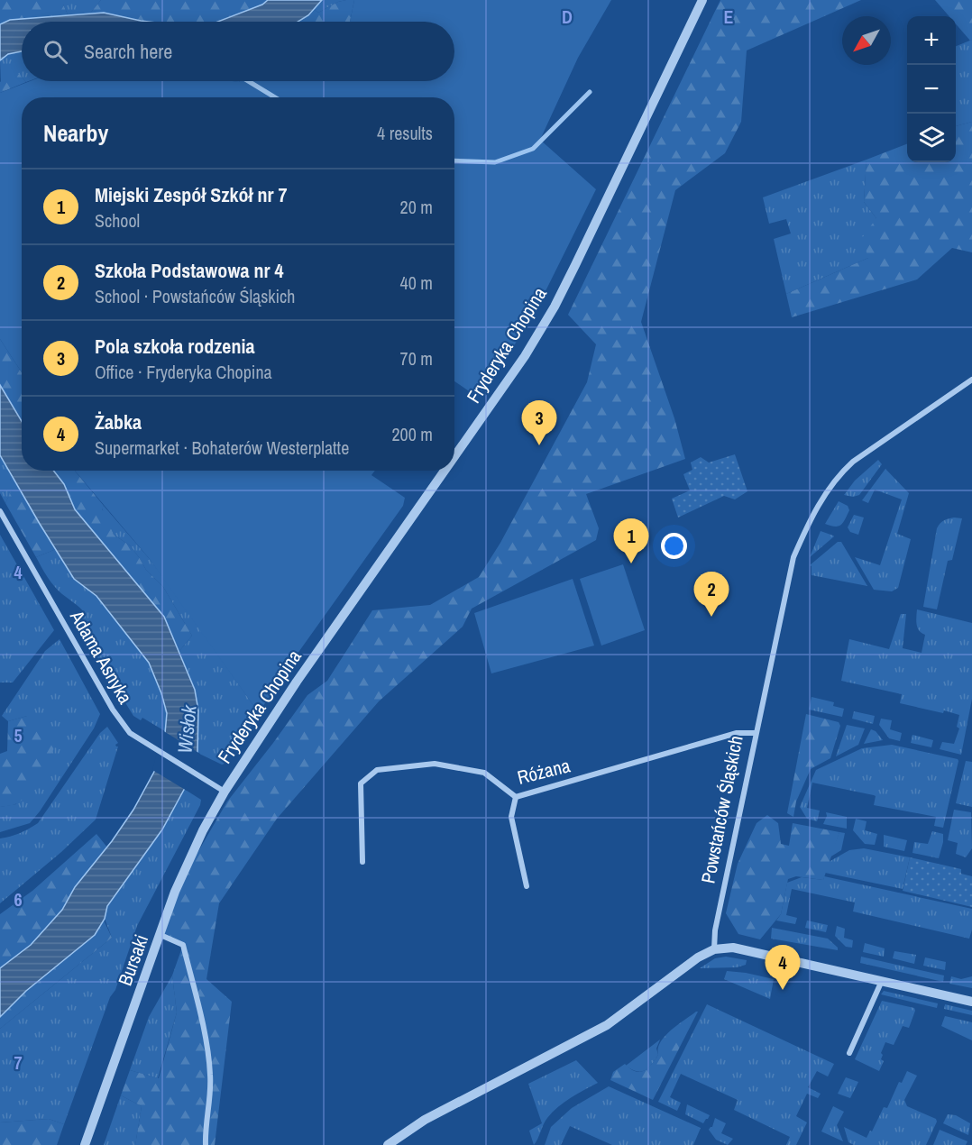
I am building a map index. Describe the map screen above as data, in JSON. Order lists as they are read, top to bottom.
{
  "streets": {
    "street": [
      "Fryderyka Chopina",
      "Adama Asnyka",
      "Różana",
      "Powstańców Śląskich",
      "Bursaki"
    ]
  },
  "crossings": [
    ["Fryderyka Chopina", "Adama Asnyka"],
    ["Fryderyka Chopina", "Bursaki"],
    ["Adama Asnyka", "Bursaki"],
    ["Różana", "Powstańców Śląskich"]
  ],
  "water": ["Wisłok"],
  "north": "bottom left",
  "page": {
    "map_buttons": ["+", "−"],
    "search": "Search here",
    "heading": ["Nearby", "4 results"],
    "list": [
      {
        "mark": "1",
        "name": "Miejski Zespół Szkół nr 7",
        "note": "School",
        "value": "20 m"
      },
      {
        "mark": "2",
        "name": "Szkoła Podstawowa nr 4",
        "note": "School · Powstańców Śląskich",
        "value": "40 m"
      },
      {
        "mark": "3",
        "name": "Pola szkoła rodzenia",
        "note": "Office · Fryderyka Chopina",
        "value": "70 m"
      },
      {
        "mark": "4",
        "name": "Żabka",
        "note": "Supermarket · Bohaterów Westerplatte",
        "value": "200 m"
      }
    ],
    "pins": [
      "3",
      "1",
      "2",
      "4"
    ]
  },
  "grid": {
    "columns": ["D", "E"],
    "rows": [
      "4",
      "5",
      "6",
      "7"
    ]
  }
}
